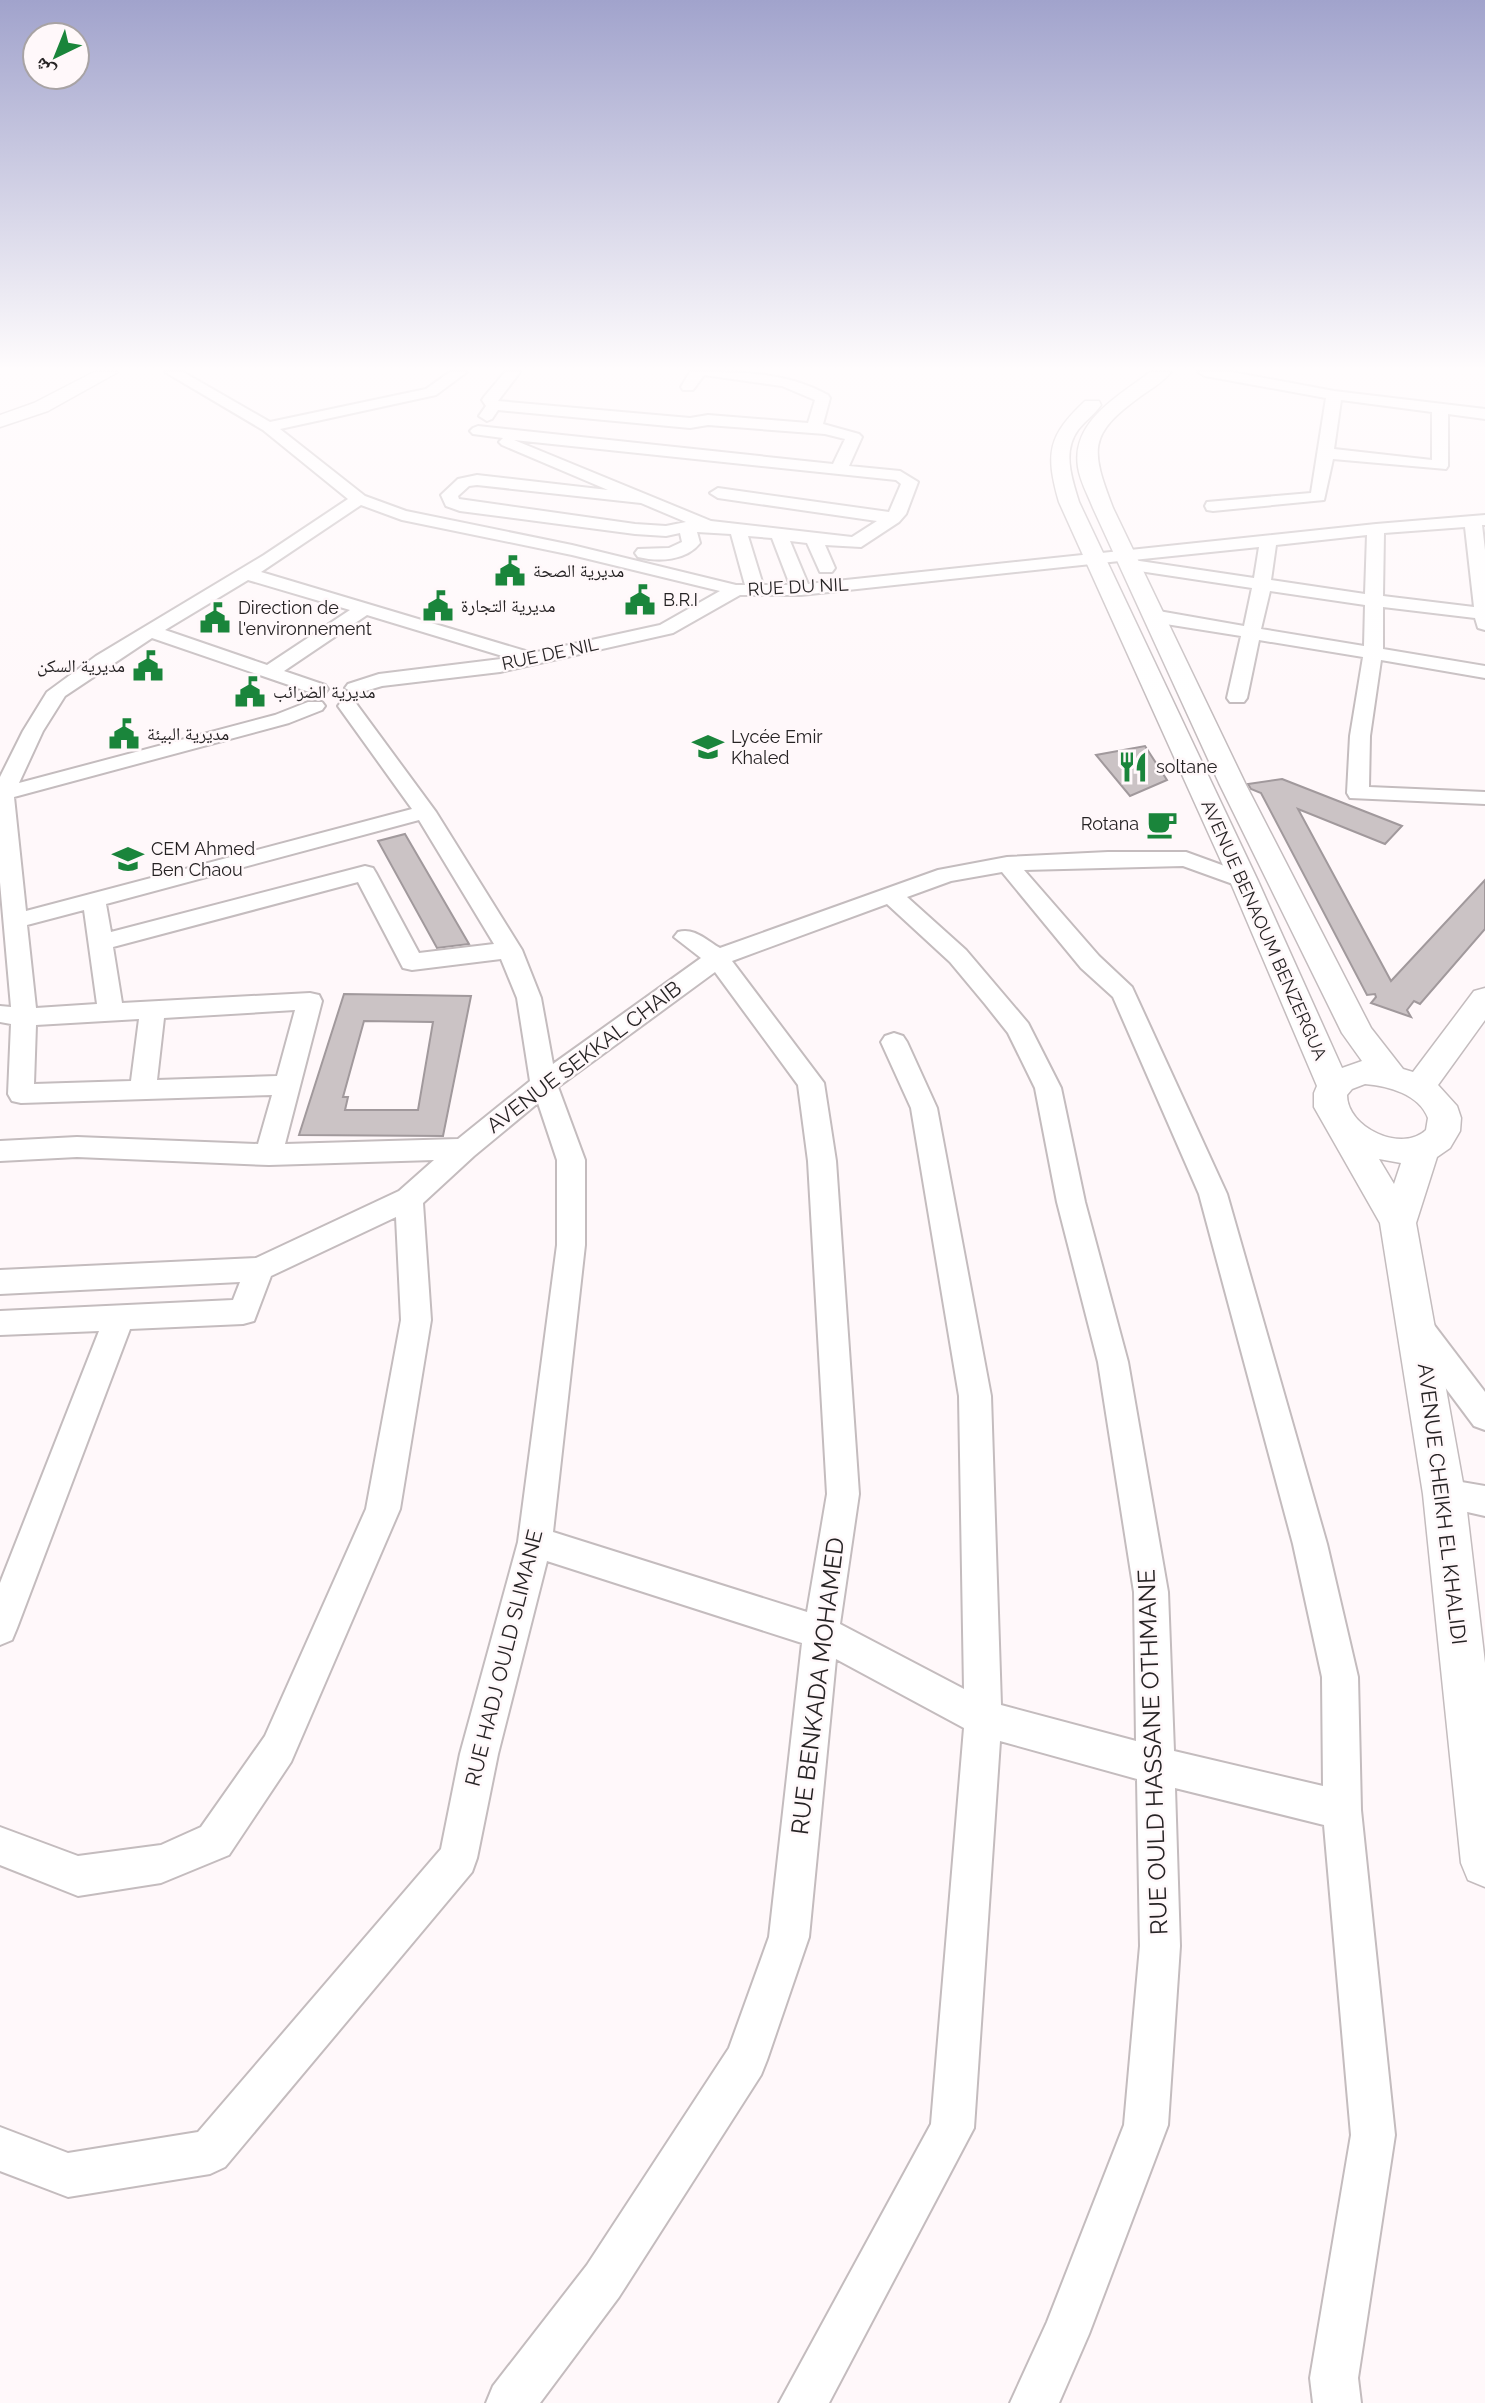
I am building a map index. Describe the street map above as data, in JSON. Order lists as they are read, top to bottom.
{
  "streets": {
    "main road": ["AVENUE BENAOUM BENZERGUA", "AVENUE CHEIKH EL KHALIDI"],
    "street": [
      "RUE DU NIL",
      "RUE DE NIL",
      "AVENUE SEKKAL CHAIB",
      "RUE HADJ OULD SLIMANE",
      "RUE BENKADA MOHAMED",
      "RUE OULD HASSANE OTHMANE"
    ]
  },
  "crossings": [
    ["RUE DU NIL", "RUE DE NIL"],
    ["RUE DU NIL", "AVENUE BENAOUM BENZERGUA"],
    ["RUE DE NIL", "RUE HADJ OULD SLIMANE"],
    ["AVENUE BENAOUM BENZERGUA", "AVENUE CHEIKH EL KHALIDI"],
    ["AVENUE SEKKAL CHAIB", "RUE HADJ OULD SLIMANE"],
    ["AVENUE SEKKAL CHAIB", "RUE BENKADA MOHAMED"],
    ["AVENUE SEKKAL CHAIB", "RUE OULD HASSANE OTHMANE"]
  ],
  "places": {
    "public building": [
      "مديرية الصحة",
      "B.R.I",
      "مديرية التجارة",
      "Direction de l'environnement",
      "مديرية السكن",
      "مديرية الضرائب",
      "مديرية البيئة"
    ],
    "school or university": ["Lycée Emir Khaled", "CEM Ahmed Ben Chaou"],
    "restaurant": ["soltane"],
    "cafe": ["Rotana"]
  },
  "north": "bottom left"
}
